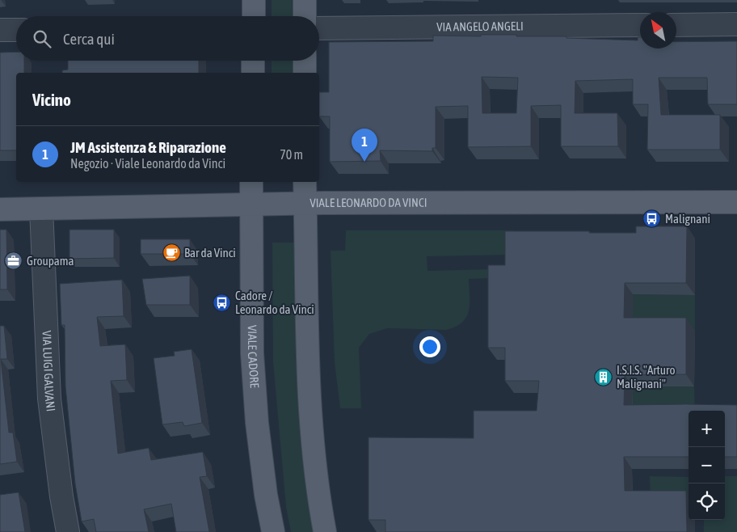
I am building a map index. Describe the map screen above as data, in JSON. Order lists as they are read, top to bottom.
{
  "streets": {
    "main road": ["VIALE LEONARDO DA VINCI", "VIALE CADORE"],
    "street": ["VIA ANGELO ANGELI", "VIA LUIGI GALVANI"]
  },
  "crossings": [
    ["VIALE LEONARDO DA VINCI", "VIALE CADORE"],
    ["VIALE LEONARDO DA VINCI", "VIA LUIGI GALVANI"]
  ],
  "places": {
    "bus stop": ["Malignani", "Cadore / Leonardo da Vinci"],
    "cafe": ["Bar da Vinci"],
    "office": ["Groupama"],
    "building": ["I.S.I.S. \"Arturo Malignani\""]
  },
  "north": "top left",
  "page": {
    "search": "Cerca qui",
    "heading": "Vicino",
    "list": [
      {
        "mark": "1",
        "name": "JM Assistenza & Riparazione",
        "note": "Negozio · Viale Leonardo da Vinci",
        "value": "70 m"
      }
    ],
    "pins": "1",
    "map_buttons": ["+", "−"]
  }
}
